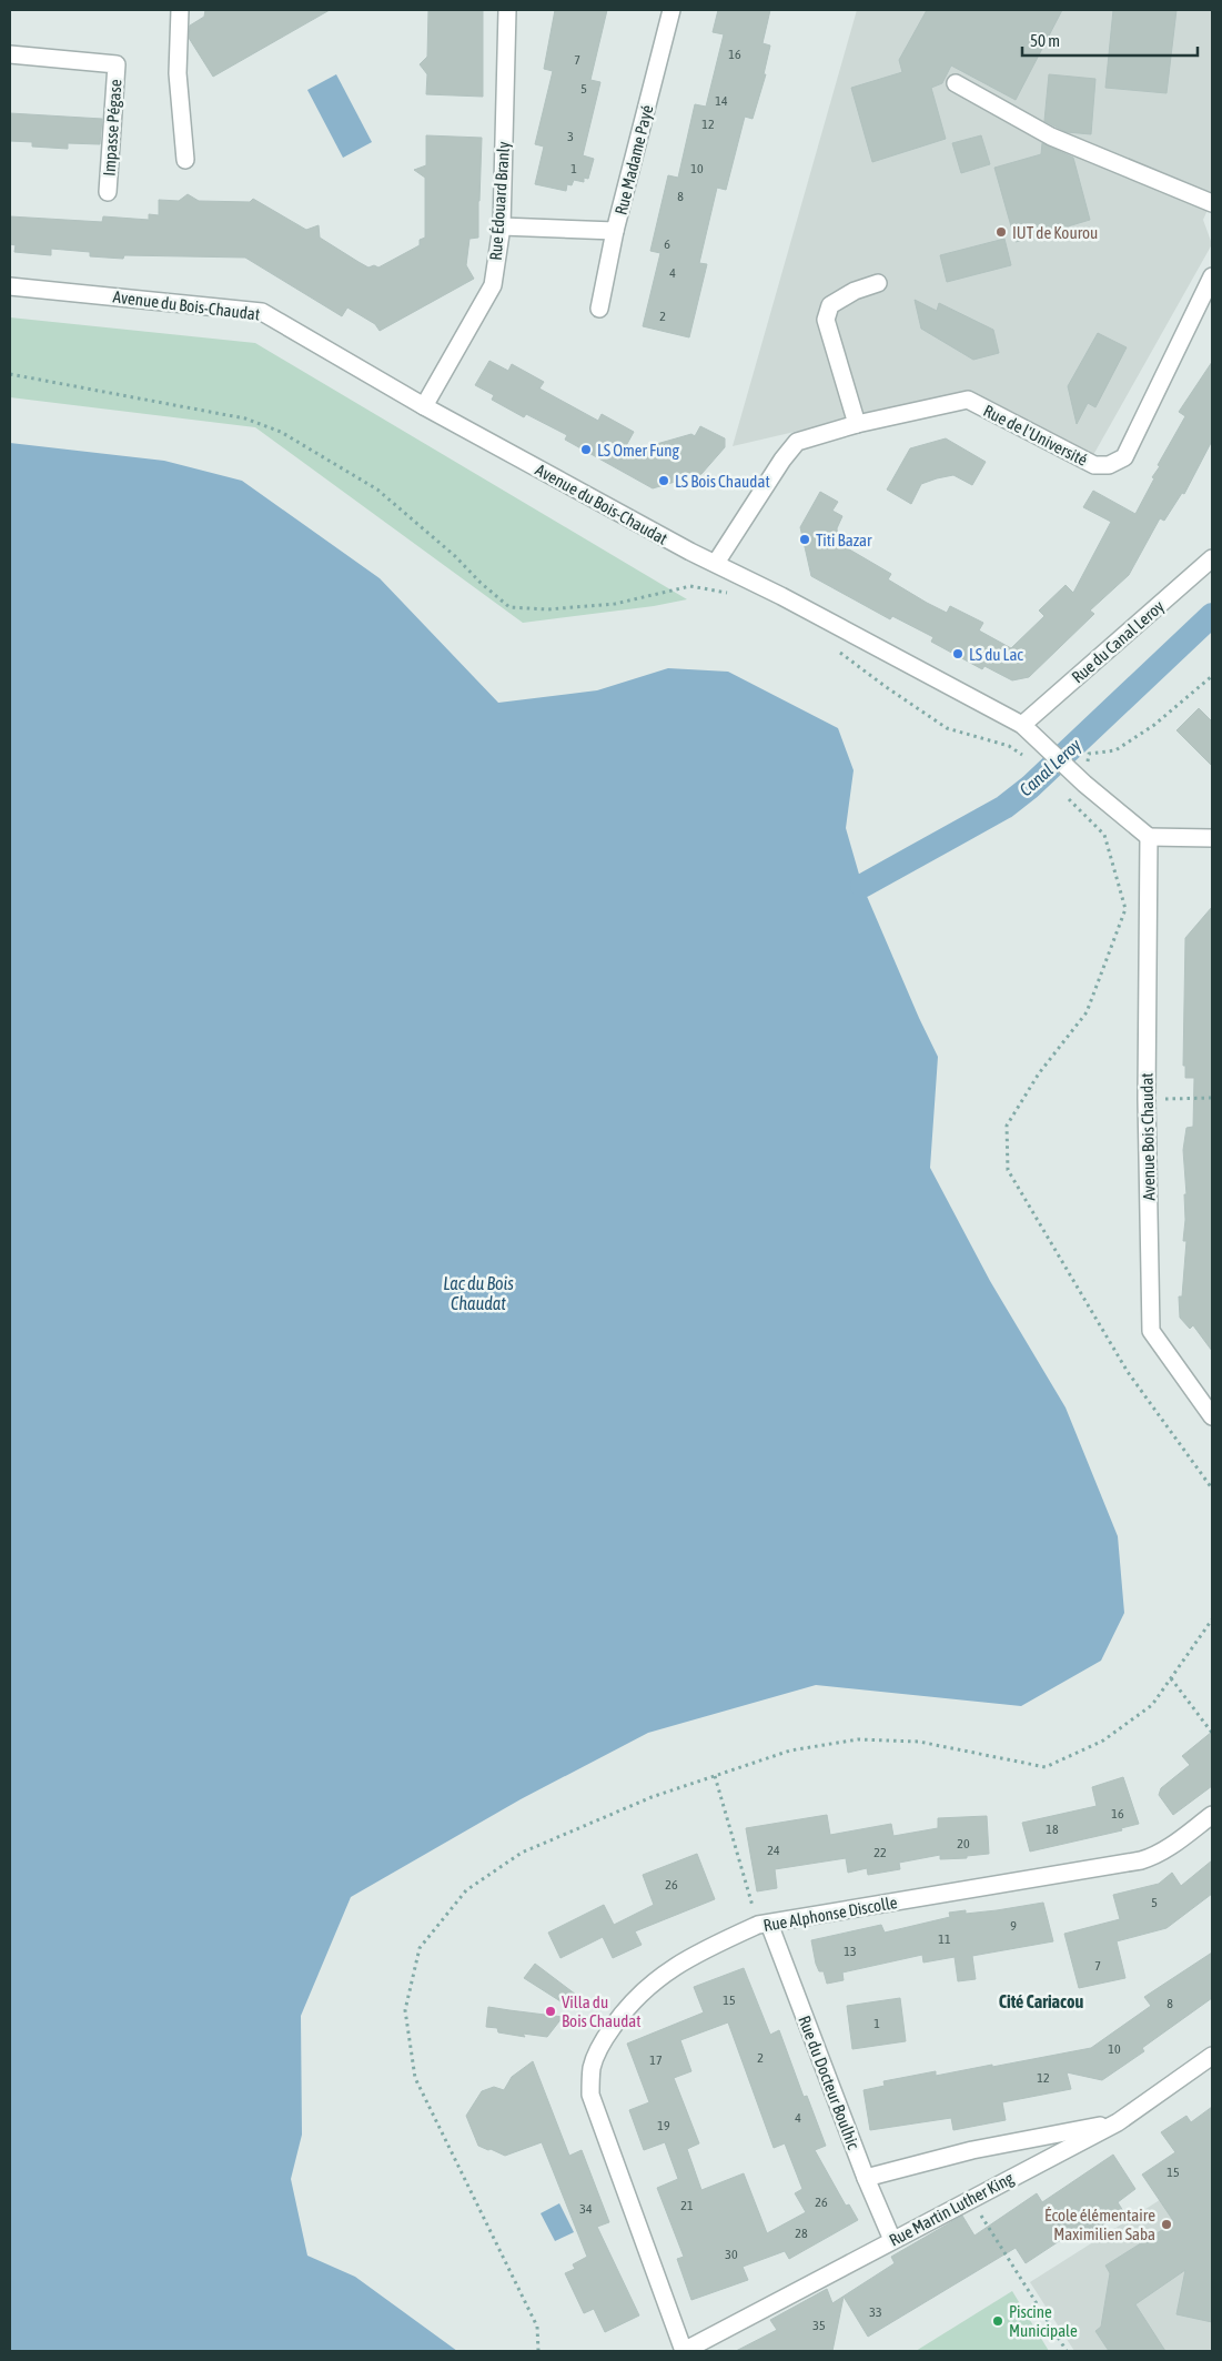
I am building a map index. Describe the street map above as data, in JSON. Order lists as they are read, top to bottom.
{
  "streets": {
    "street": [
      "Impasse Pégase",
      "Rue Madame Payé",
      "Rue Édouard Branly",
      "Avenue du Bois-Chaudat",
      "Rue de l'Université",
      "Rue du Canal Leroy",
      "Avenue Bois Chaudat",
      "Rue Alphonse Discolle",
      "Rue du Docteur Boulhic",
      "Rue Martin Luther King"
    ]
  },
  "crossings": [
    ["Rue Madame Payé", "Rue Édouard Branly"],
    ["Rue Édouard Branly", "Avenue du Bois-Chaudat"],
    ["Avenue du Bois-Chaudat", "Rue de l'Université"],
    ["Avenue du Bois-Chaudat", "Rue du Canal Leroy"],
    ["Avenue du Bois-Chaudat", "Avenue Bois Chaudat"],
    ["Rue Alphonse Discolle", "Rue du Docteur Boulhic"],
    ["Rue Alphonse Discolle", "Rue Martin Luther King"],
    ["Rue du Docteur Boulhic", "Rue Martin Luther King"]
  ],
  "districts": ["Cité Cariacou"],
  "water": ["Canal Leroy", "Lac du Bois Chaudat"],
  "places": [
    "IUT de Kourou",
    "LS Omer Fung",
    "LS Bois Chaudat",
    "Titi Bazar",
    "LS du Lac",
    "Villa du Bois Chaudat",
    "École élémentaire Maximilien Saba",
    "Piscine Municipale"
  ],
  "house_numbers": [
    "16",
    "7",
    "5",
    "14",
    "12",
    "3",
    "1",
    "10",
    "8",
    "6",
    "4",
    "2",
    "16",
    "18",
    "20",
    "24",
    "22",
    "26",
    "5",
    "9",
    "11",
    "13",
    "7",
    "15",
    "8",
    "1",
    "10",
    "2",
    "17",
    "12",
    "4",
    "19",
    "15",
    "26",
    "21",
    "34",
    "28",
    "30",
    "33",
    "35"
  ],
  "scale_bar": "50 m"
}
